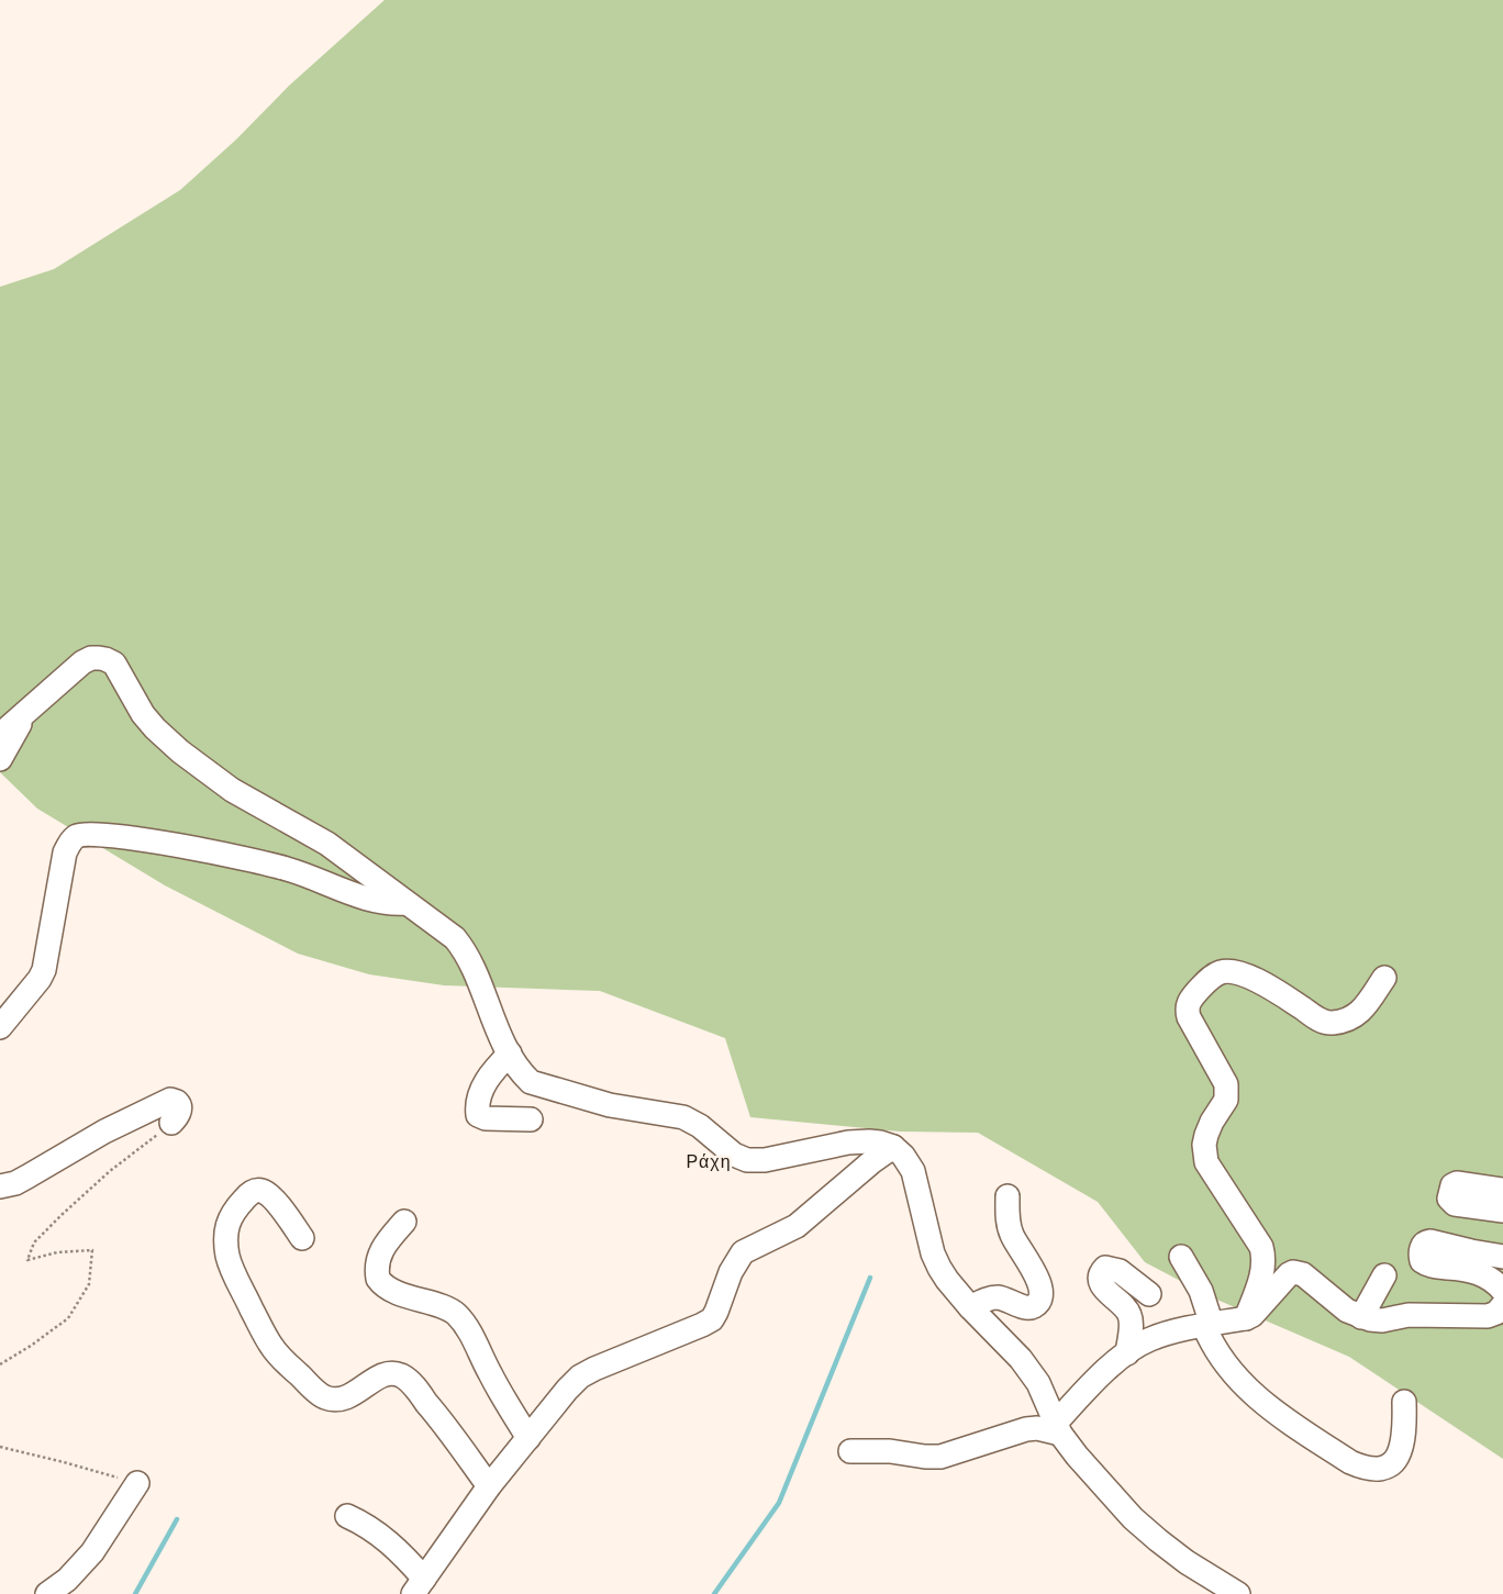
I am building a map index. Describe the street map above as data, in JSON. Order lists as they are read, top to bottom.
{
  "districts": ["Ράχη"]
}
